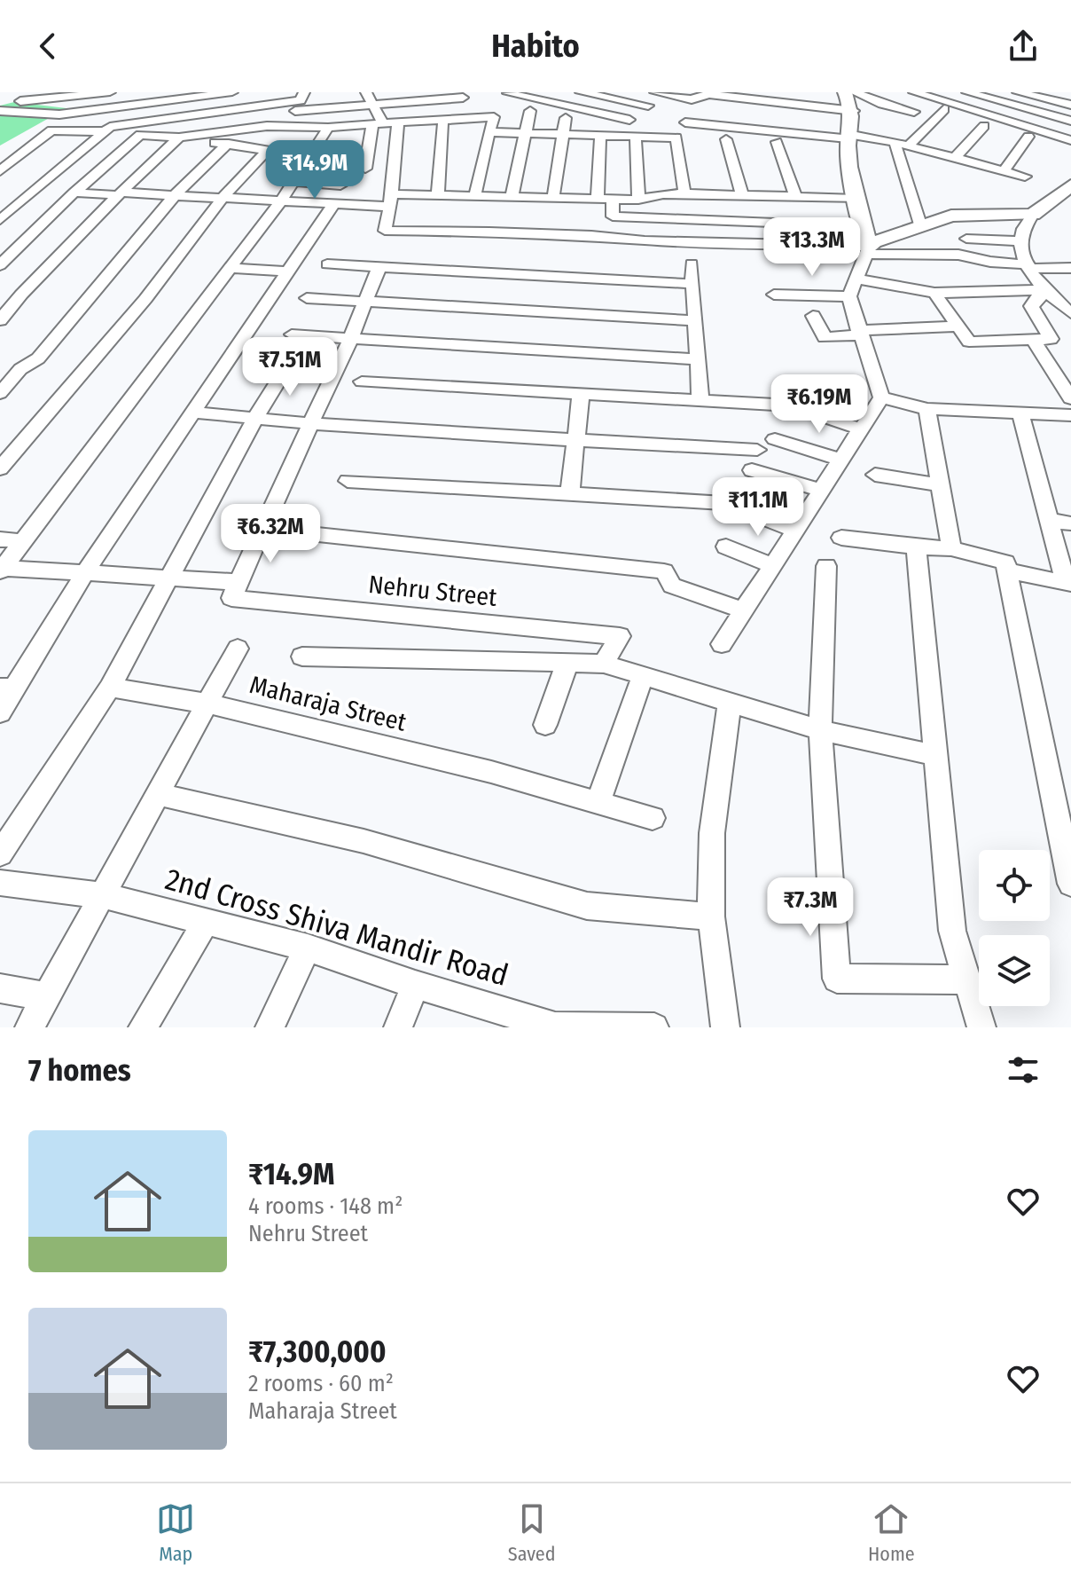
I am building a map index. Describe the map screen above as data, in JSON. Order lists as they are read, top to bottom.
{
  "streets": {
    "street": ["Nehru Street", "Maharaja Street", "2nd Cross Shiva Mandir Road"]
  },
  "page": {
    "header": "Habito",
    "price": [
      "₹14.9M",
      "₹13.3M",
      "₹7.51M",
      "₹6.19M",
      "₹11.1M",
      "₹6.32M",
      "₹7.3M"
    ],
    "heading": "7 homes",
    "list": [
      {
        "name": "₹14.9M",
        "note": "4 rooms · 148 m² · Nehru Street"
      },
      {
        "name": "₹7,300,000",
        "note": "2 rooms · 60 m² · Maharaja Street"
      }
    ],
    "tabs": ["Map", "Saved", "Home"]
  }
}
